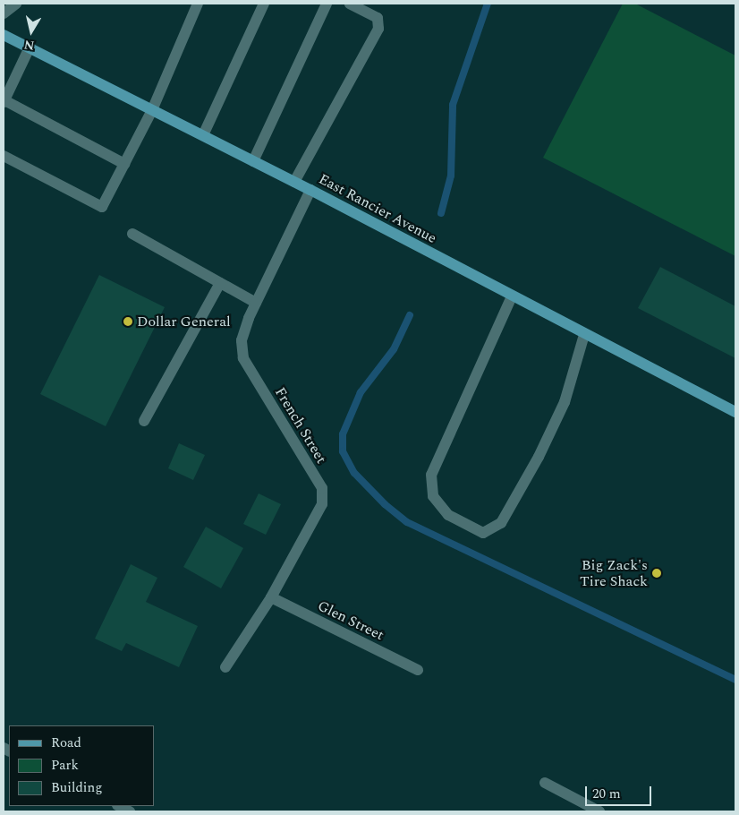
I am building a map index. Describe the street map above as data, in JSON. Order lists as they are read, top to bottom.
{
  "streets": {
    "main road": ["East Rancier Avenue"],
    "street": ["French Street", "Glen Street"]
  },
  "crossings": [
    ["East Rancier Avenue", "French Street"],
    ["French Street", "Glen Street"]
  ],
  "places": ["Dollar General", "Big Zack's Tire Shack"],
  "legend": ["Road", "Park", "Building"],
  "scale_bar": "20 m",
  "north": "bottom"
}
